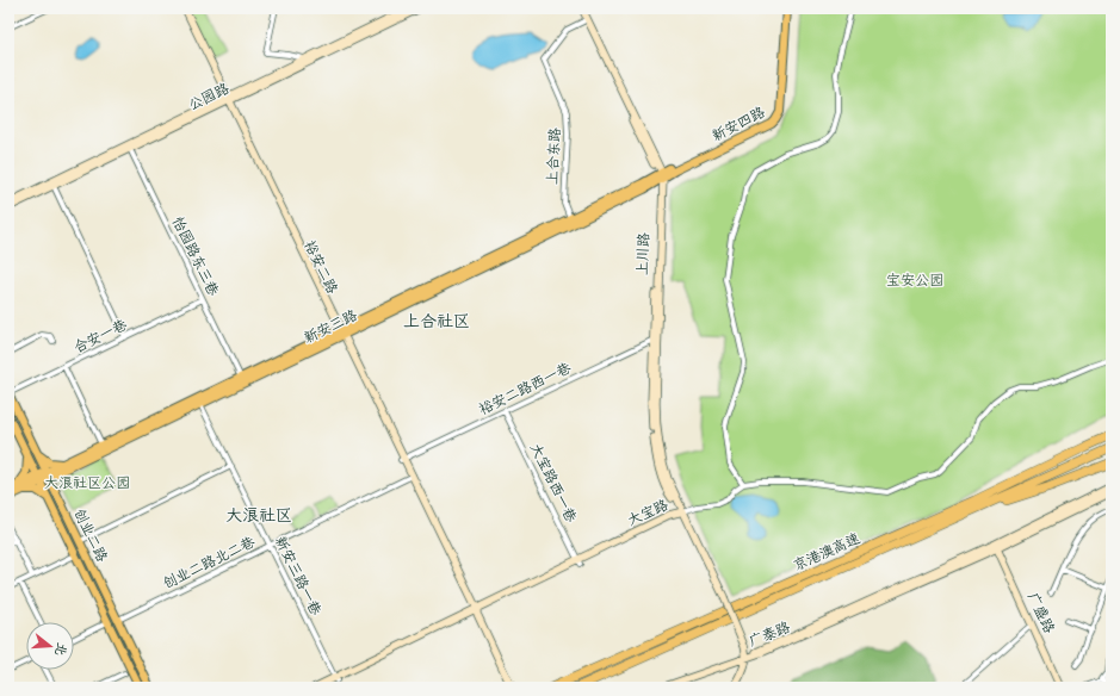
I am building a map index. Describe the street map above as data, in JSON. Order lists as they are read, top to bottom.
{
  "streets": {
    "highway": ["京港澳高速"],
    "main road": [
      "公园路",
      "新安四路",
      "上川路",
      "裕安二路",
      "新安三路",
      "大宝路",
      "创业二路",
      "广盛路",
      "广泰路"
    ],
    "street": [
      "上合东路",
      "怡园路东三巷",
      "合安一巷",
      "裕安二路西一巷",
      "大宝路西一巷",
      "创业二路北二巷",
      "新安三路一巷"
    ]
  },
  "crossings": [
    ["公园路", "怡园路东三巷"],
    ["公园路", "裕安二路"],
    ["新安四路", "上川路"],
    ["新安四路", "新安三路"],
    ["上合东路", "上川路"],
    ["上合东路", "新安三路"],
    ["上川路", "新安三路"],
    ["上川路", "裕安二路西一巷"],
    ["上川路", "大宝路"],
    ["上川路", "广泰路"],
    ["怡园路东三巷", "新安三路"],
    ["怡园路东三巷", "合安一巷"],
    ["裕安二路", "新安三路"],
    ["裕安二路", "裕安二路西一巷"],
    ["裕安二路", "大宝路"],
    ["裕安二路", "创业二路北二巷"],
    ["新安三路", "创业二路"],
    ["新安三路", "新安三路一巷"],
    ["合安一巷", "创业二路"],
    ["裕安二路西一巷", "大宝路西一巷"],
    ["大宝路西一巷", "大宝路"],
    ["大宝路", "新安三路一巷"],
    ["创业二路", "创业二路北二巷"],
    ["创业二路北二巷", "新安三路一巷"],
    ["广盛路", "广泰路"]
  ],
  "districts": ["上合社区", "大浪社区"],
  "parks": ["宝安公园", "大浪社区公园"],
  "north": "right"
}
